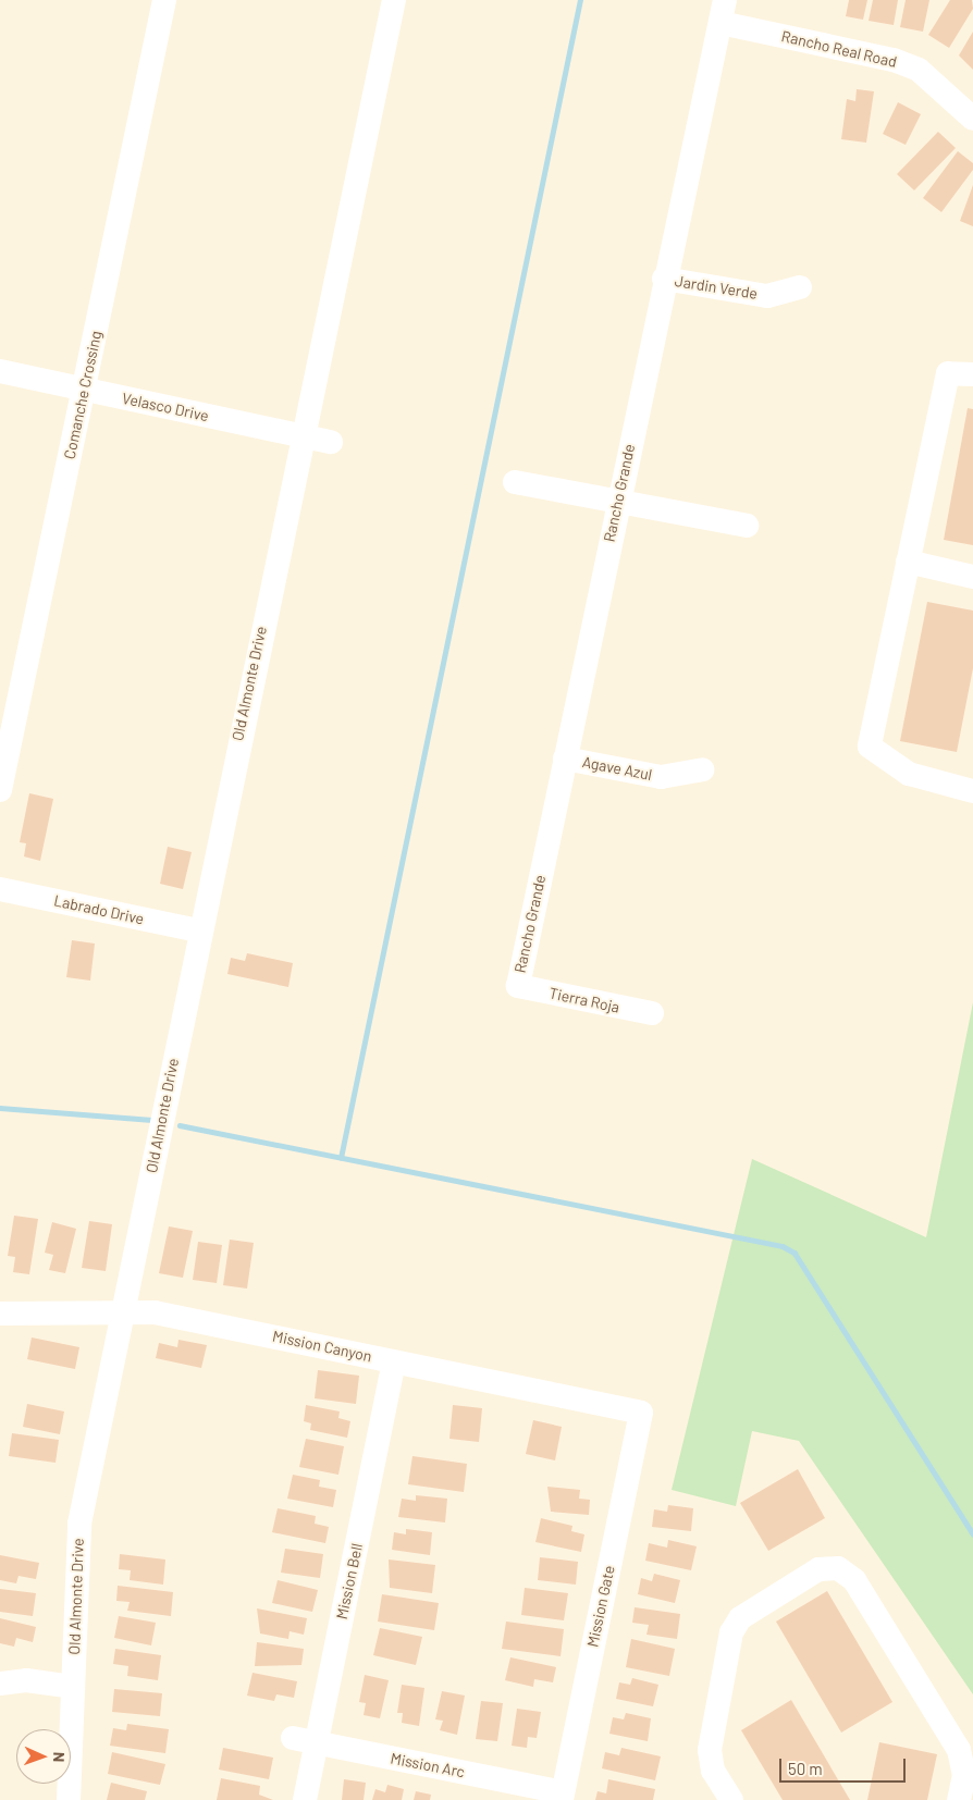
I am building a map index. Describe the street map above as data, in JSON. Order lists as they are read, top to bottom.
{
  "streets": {
    "street": [
      "Rancho Real Road",
      "Jardin Verde",
      "Comanche Crossing",
      "Velasco Drive",
      "Rancho Grande",
      "Old Almonte Drive",
      "Agave Azul",
      "Labrado Drive",
      "Tierra Roja",
      "Mission Canyon",
      "Mission Bell",
      "Mission Gate",
      "Mission Arc"
    ]
  },
  "crossings": [
    ["Rancho Real Road", "Rancho Grande"],
    ["Jardin Verde", "Rancho Grande"],
    ["Comanche Crossing", "Velasco Drive"],
    ["Velasco Drive", "Old Almonte Drive"],
    ["Rancho Grande", "Agave Azul"],
    ["Rancho Grande", "Tierra Roja"],
    ["Old Almonte Drive", "Labrado Drive"],
    ["Old Almonte Drive", "Mission Canyon"],
    ["Mission Canyon", "Mission Bell"],
    ["Mission Canyon", "Mission Gate"],
    ["Mission Bell", "Mission Arc"],
    ["Mission Gate", "Mission Arc"]
  ],
  "scale_bar": "50 m",
  "north": "right"
}
